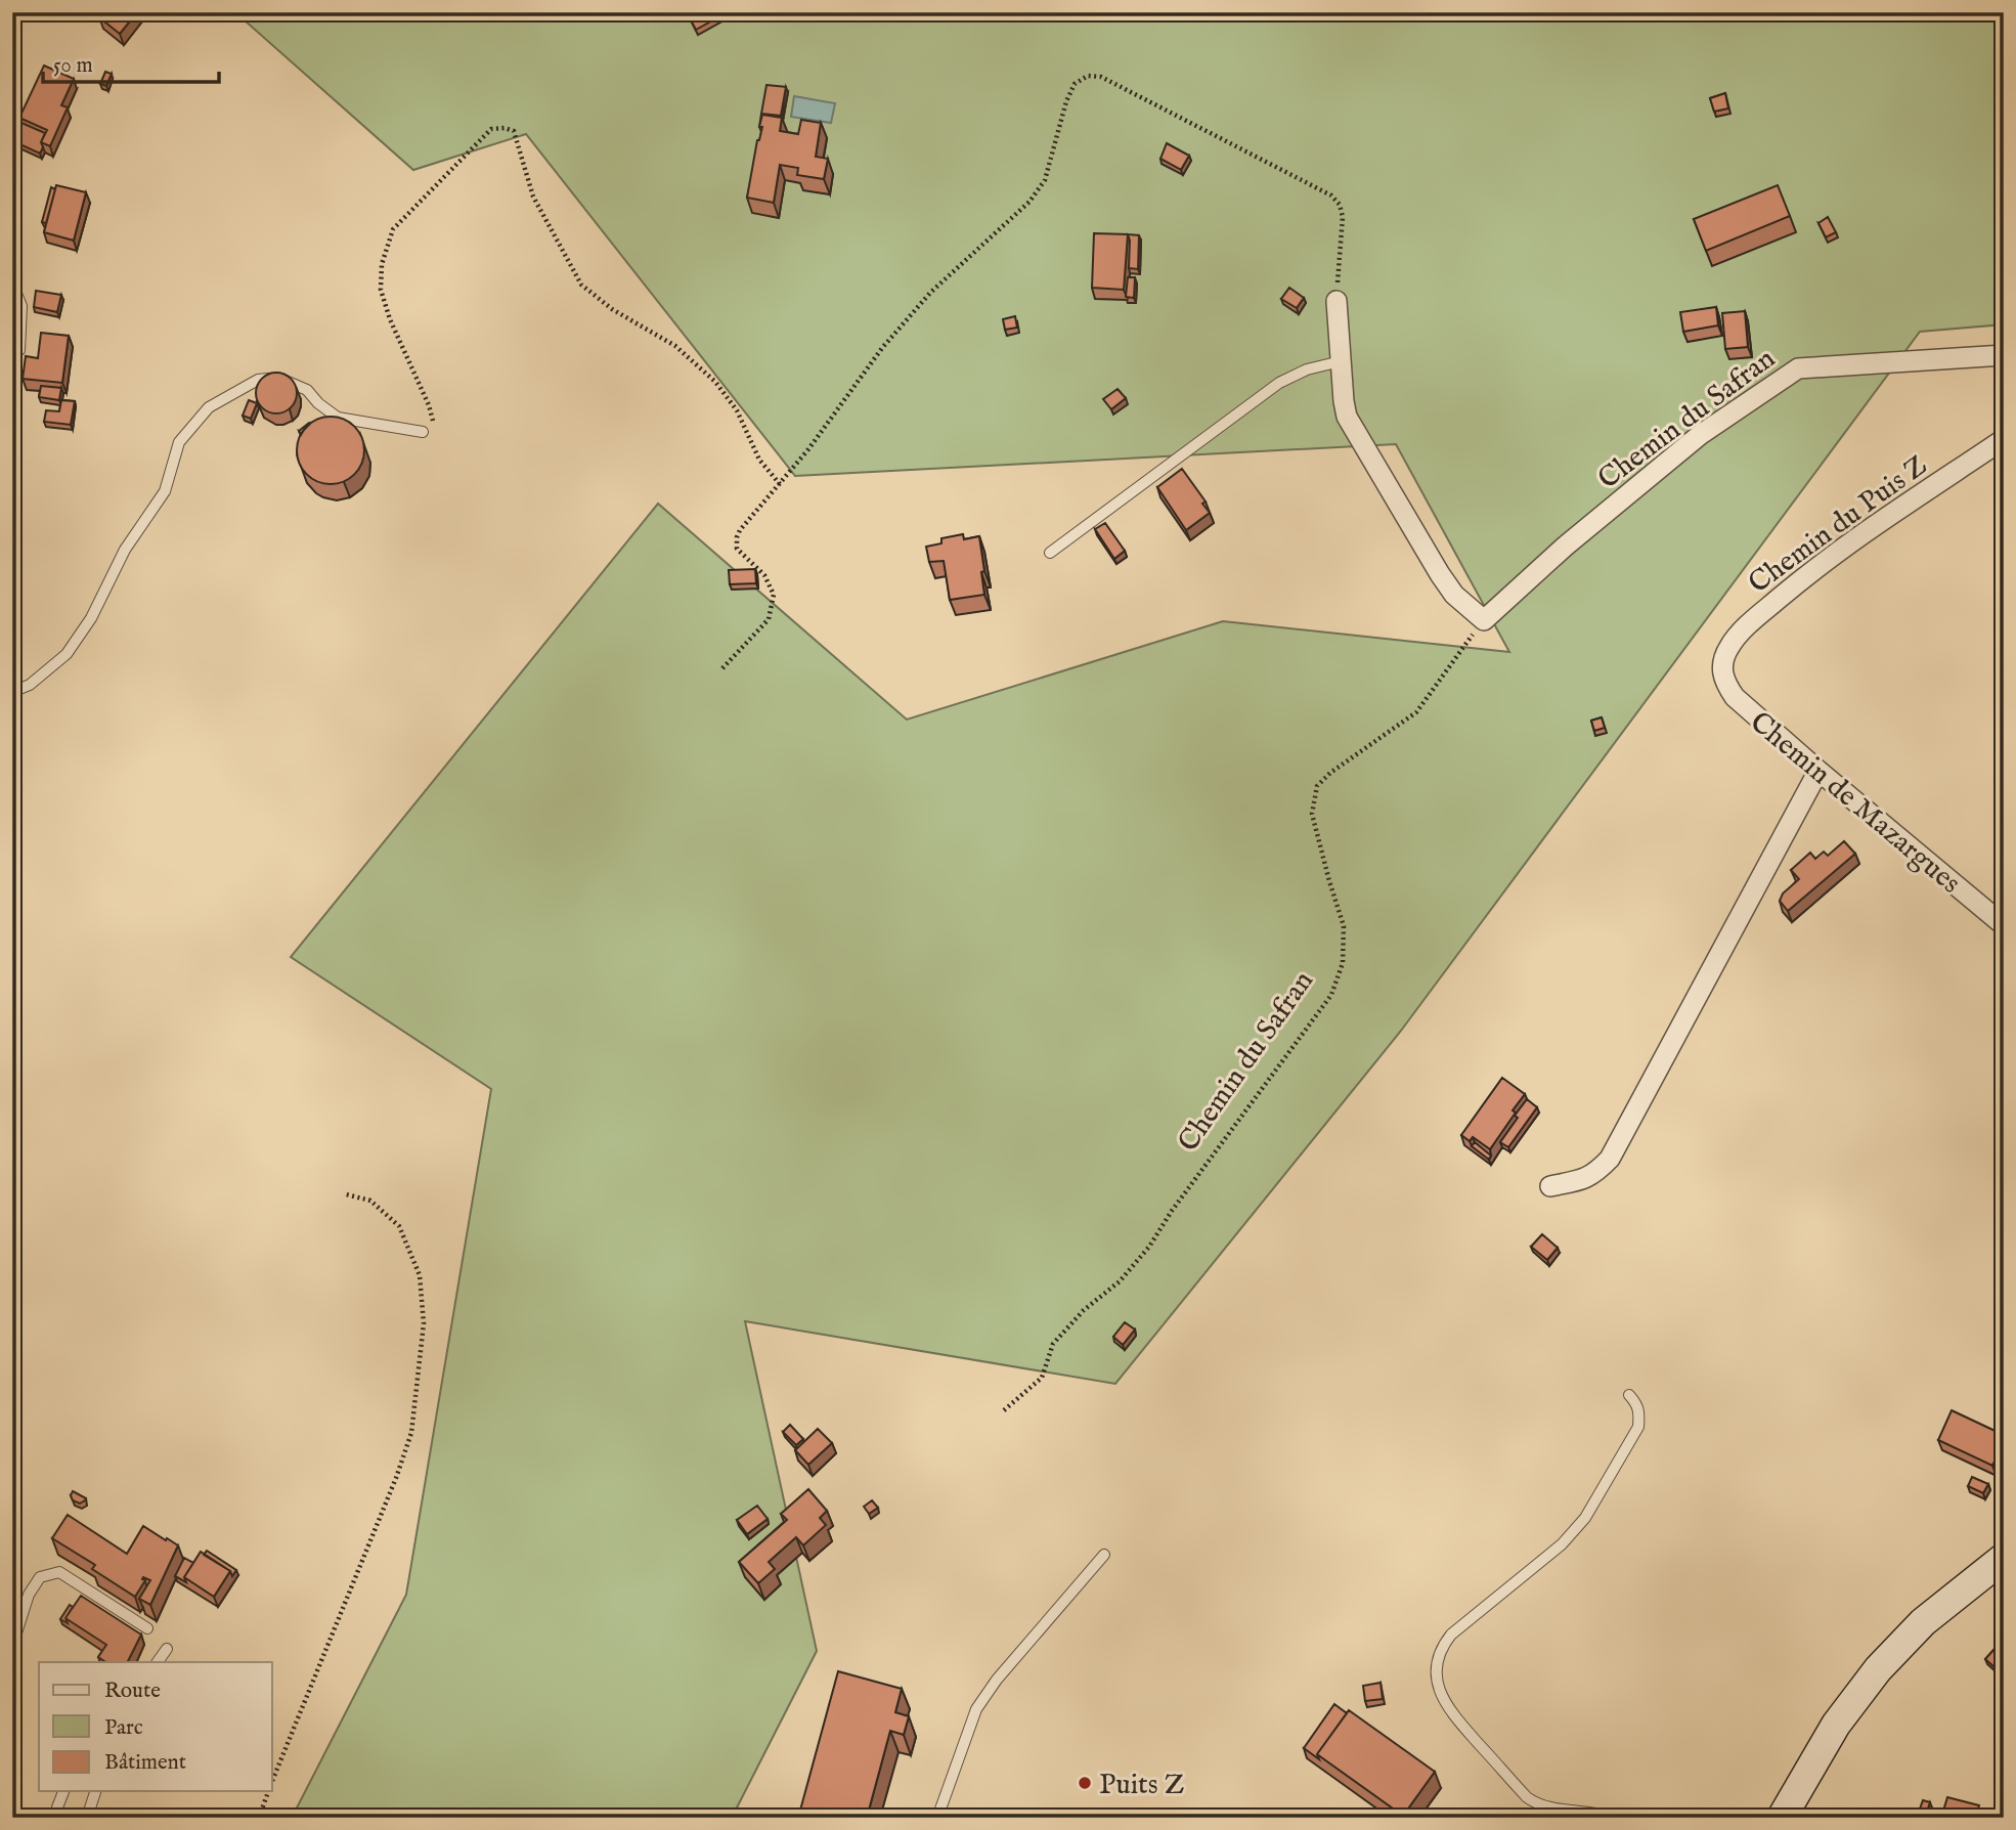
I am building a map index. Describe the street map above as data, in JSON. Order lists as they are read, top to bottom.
{
  "streets": {
    "street": ["Chemin du Safran", "Chemin du Puis Z", "Chemin de Mazargues"]
  },
  "crossings": [
    ["Chemin du Puis Z", "Chemin de Mazargues"]
  ],
  "places": ["Puits Z"],
  "legend": ["Route", "Parc", "Bâtiment"],
  "scale_bar": "50 m"
}
